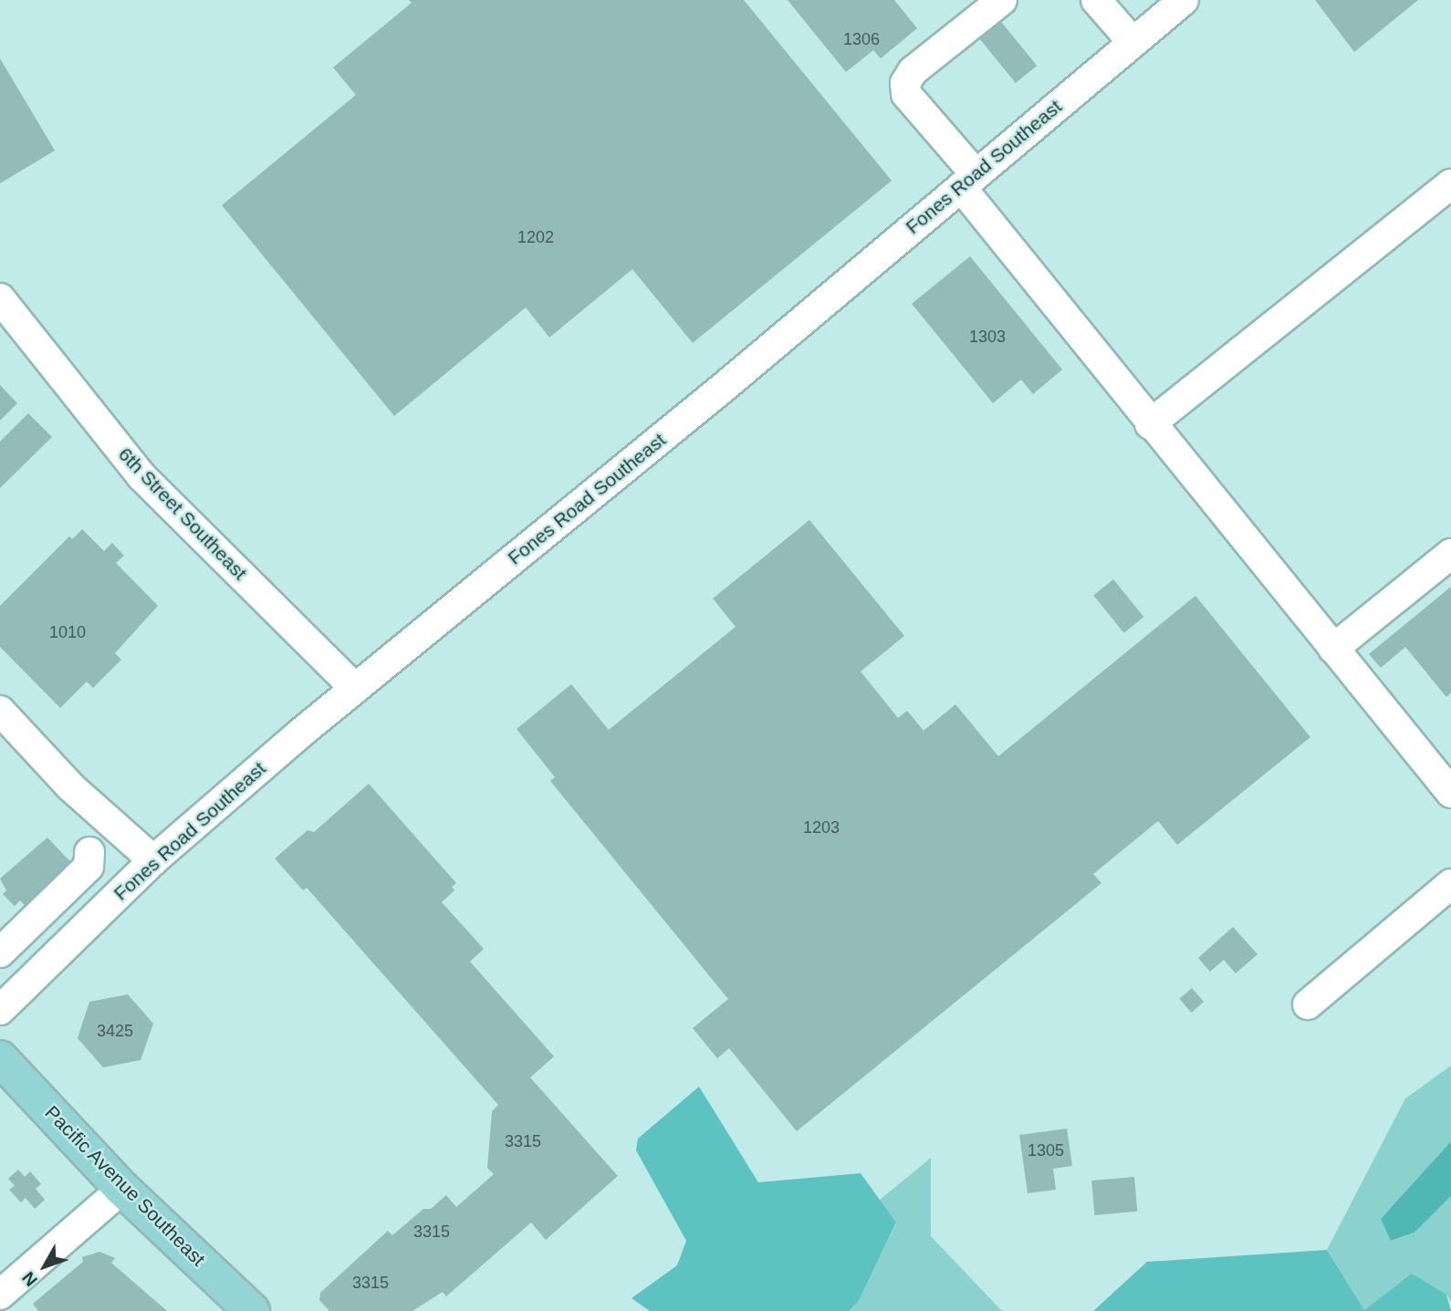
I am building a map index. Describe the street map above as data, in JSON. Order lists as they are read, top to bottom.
{
  "streets": {
    "main road": ["Pacific Avenue Southeast"],
    "street": ["Fones Road Southeast", "6th Street Southeast"]
  },
  "crossings": [
    ["Fones Road Southeast", "6th Street Southeast"]
  ],
  "house_numbers": [
    "1306",
    "1202",
    "1303",
    "1010",
    "1203",
    "3425",
    "3315",
    "1305",
    "3315",
    "3315"
  ],
  "north": "bottom left"
}
